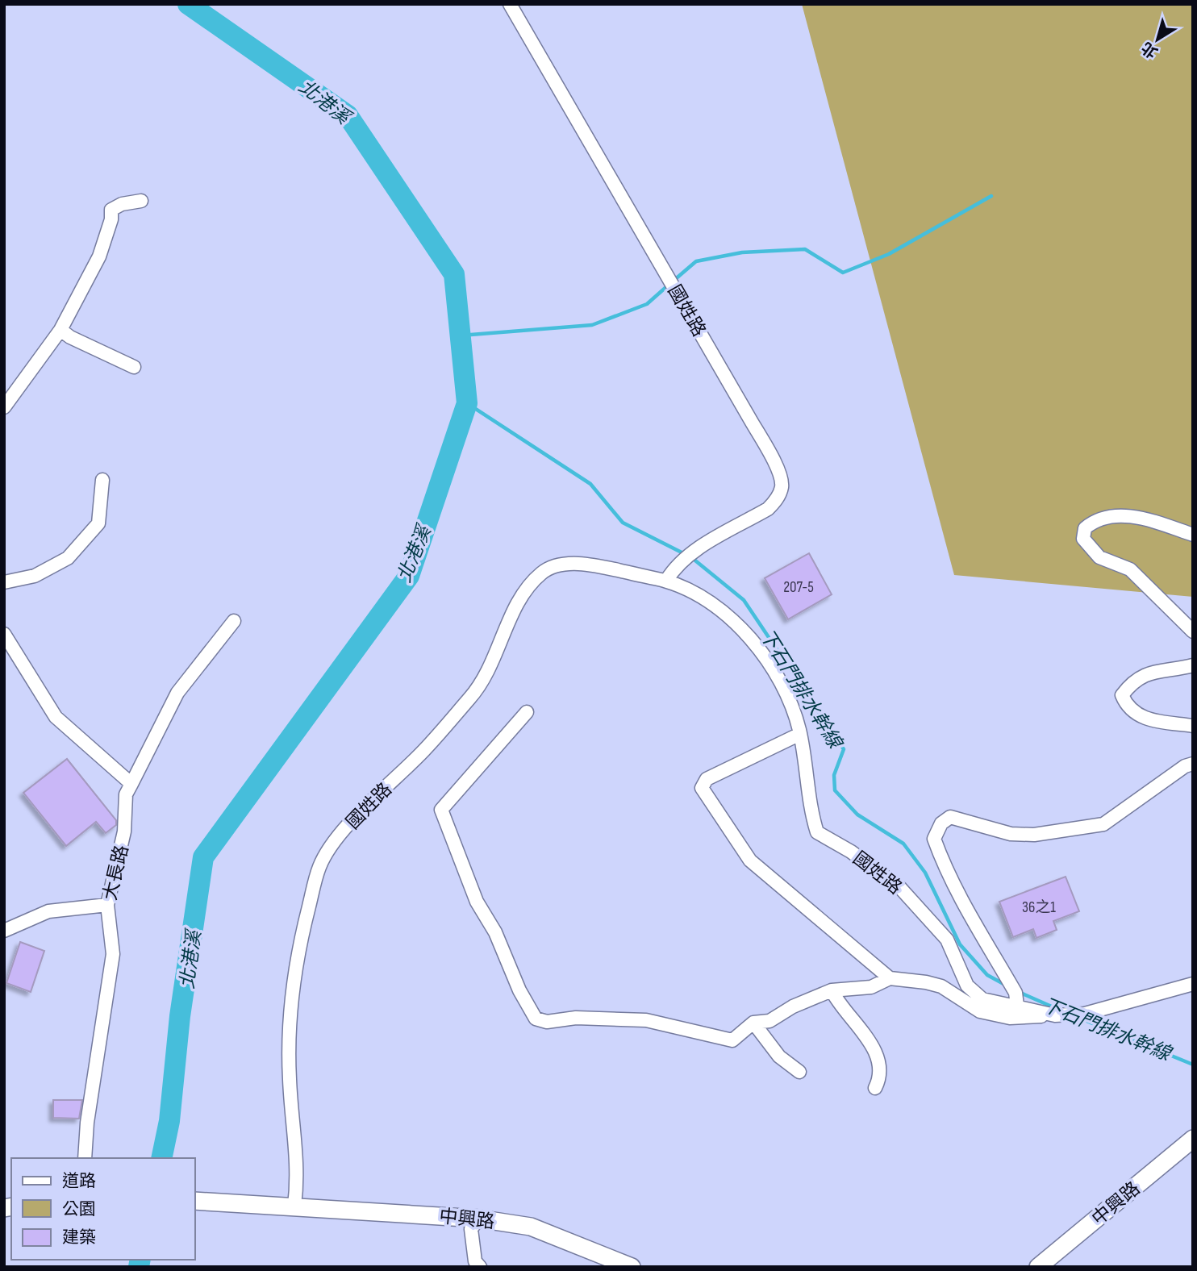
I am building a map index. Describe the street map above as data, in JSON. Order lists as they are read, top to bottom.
{
  "streets": {
    "main road": ["中興路"],
    "street": ["國姓路", "大長路"]
  },
  "crossings": [
    ["國姓路", "中興路"]
  ],
  "water": ["北港溪", "下石門排水幹線"],
  "house_numbers": ["207-5", "36之1"],
  "legend": ["道路", "公園", "建築"],
  "north": "bottom left"
}
